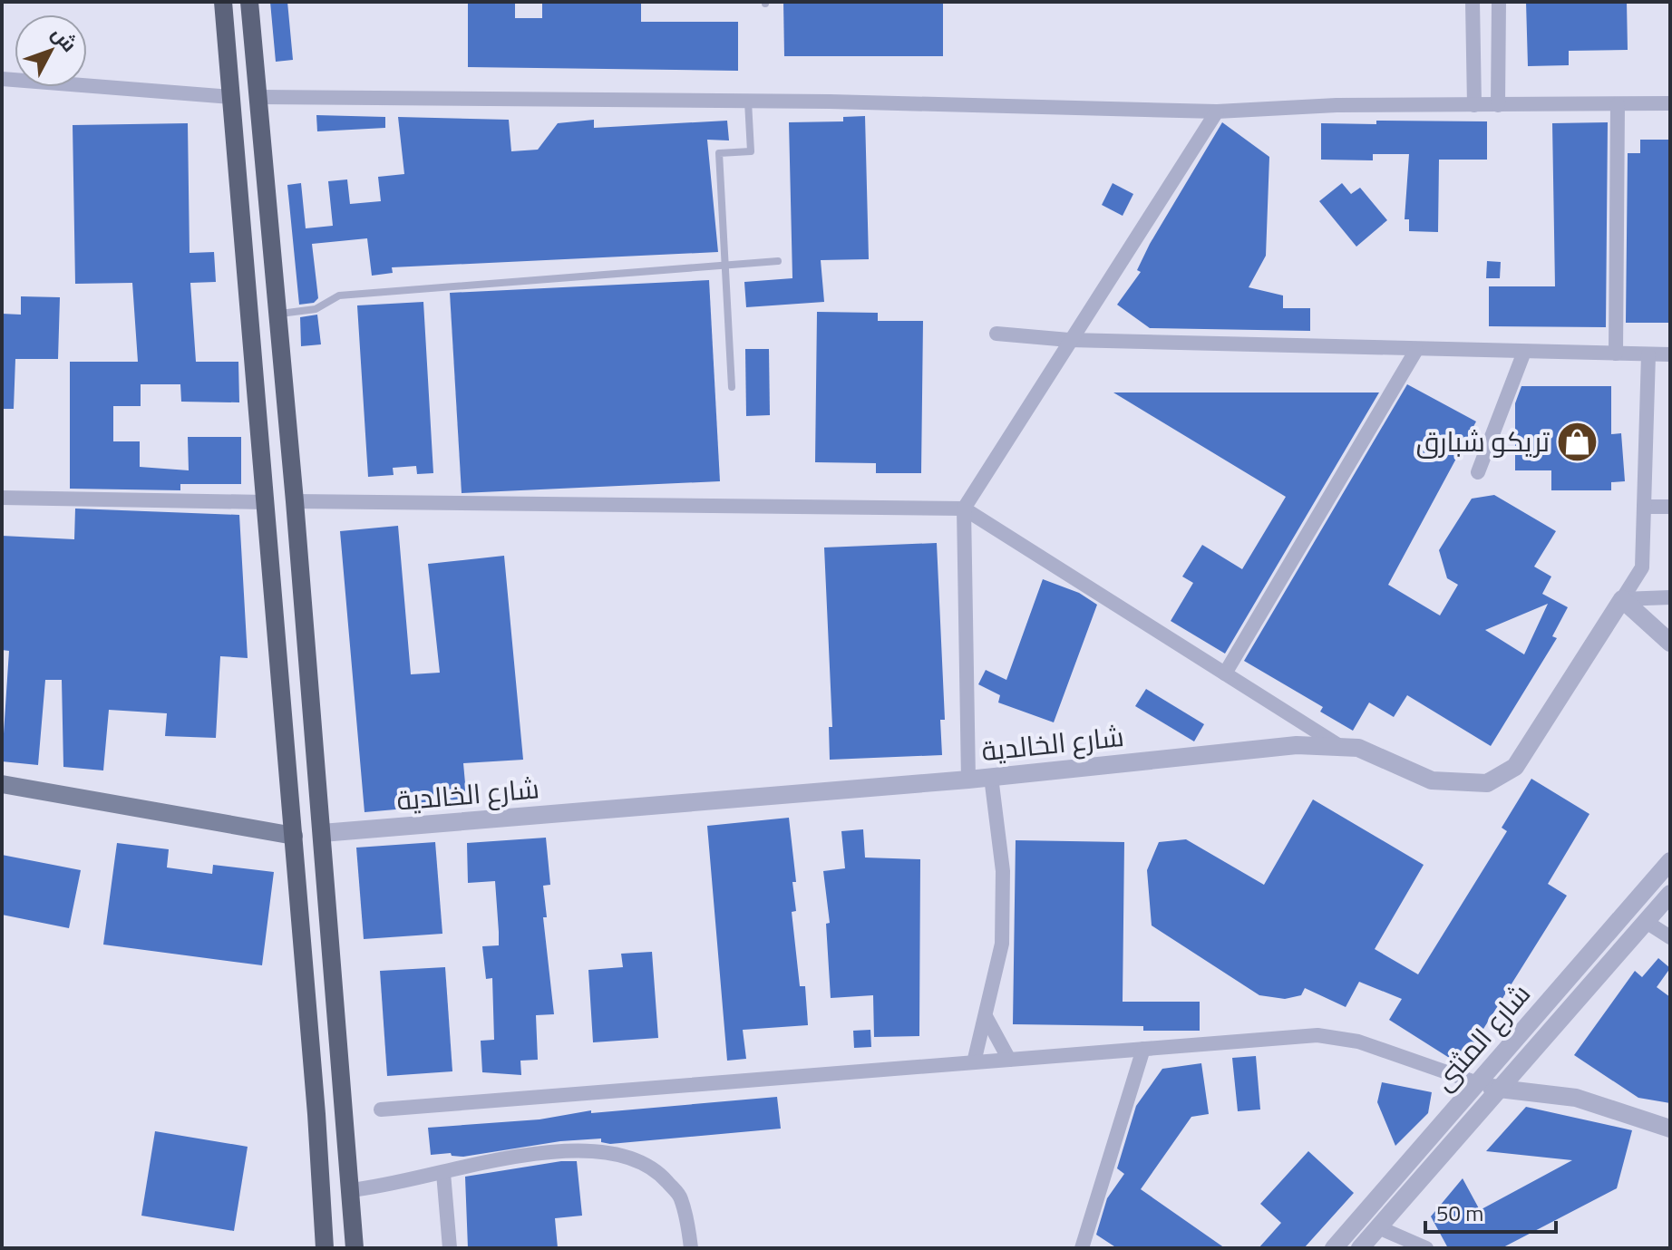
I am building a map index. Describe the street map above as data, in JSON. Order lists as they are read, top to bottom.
{
  "streets": {
    "street": ["شارع الخالدية", "شارع المثنى"]
  },
  "places": {
    "shop": ["تريكو شبارق"]
  },
  "scale_bar": "50 m",
  "north": "top right"
}
